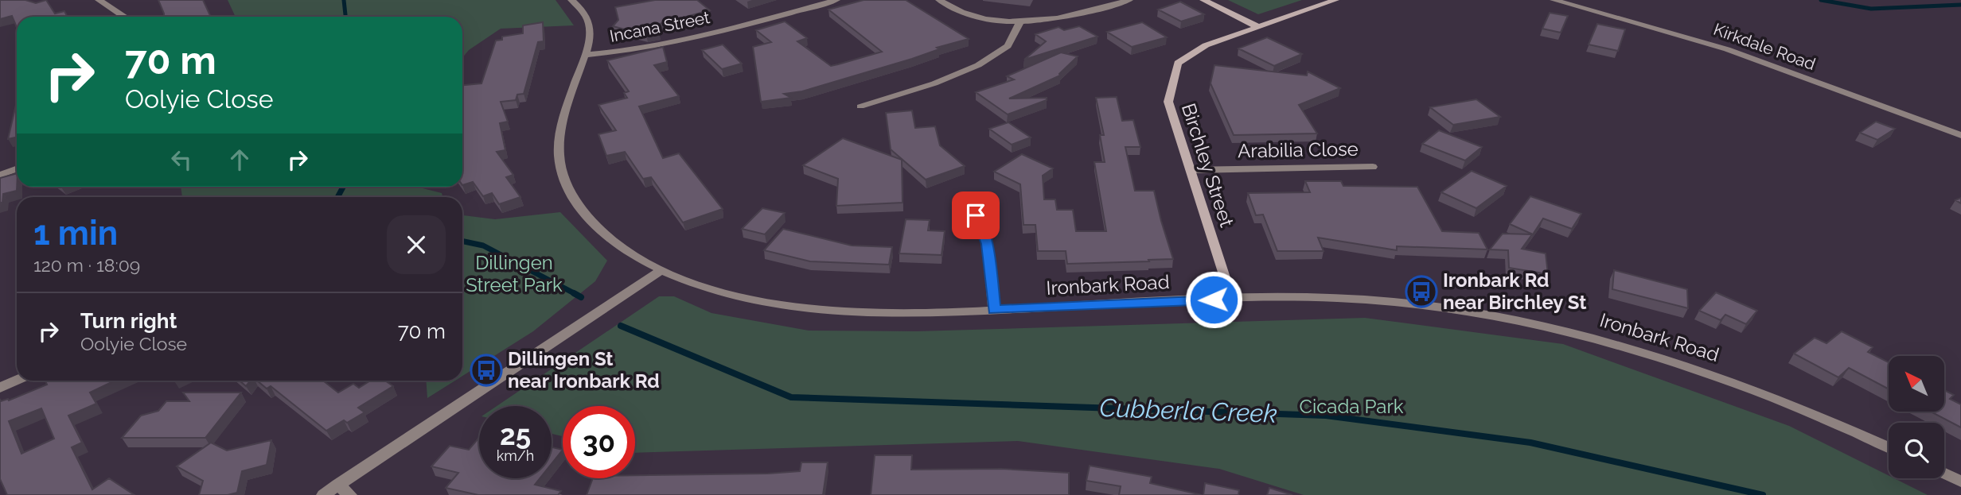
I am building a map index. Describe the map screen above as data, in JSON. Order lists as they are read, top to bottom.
{
  "streets": {
    "street": [
      "Incana Street",
      "Kirkdale Road",
      "Arabilia Close",
      "Birchley Street",
      "Ironbark Road"
    ]
  },
  "crossings": [
    ["Incana Street", "Ironbark Road"],
    ["Arabilia Close", "Birchley Street"],
    ["Birchley Street", "Ironbark Road"]
  ],
  "water": ["Cubberla Creek"],
  "parks": ["Dillingen Street Park", "Cicada Park"],
  "places": {
    "bus stop": ["Ironbark Rd near Birchley St", "Dillingen St near Ironbark Rd"]
  },
  "north": "top left",
  "page": {
    "turn": ["70 m", "Oolyie Close"],
    "heading": ["1 min", "120 m · 18:09"],
    "list": [
      {
        "name": "Turn right",
        "note": "Oolyie Close",
        "value": "70 m"
      }
    ],
    "speed": "25 km/h",
    "limit": "30"
  }
}
